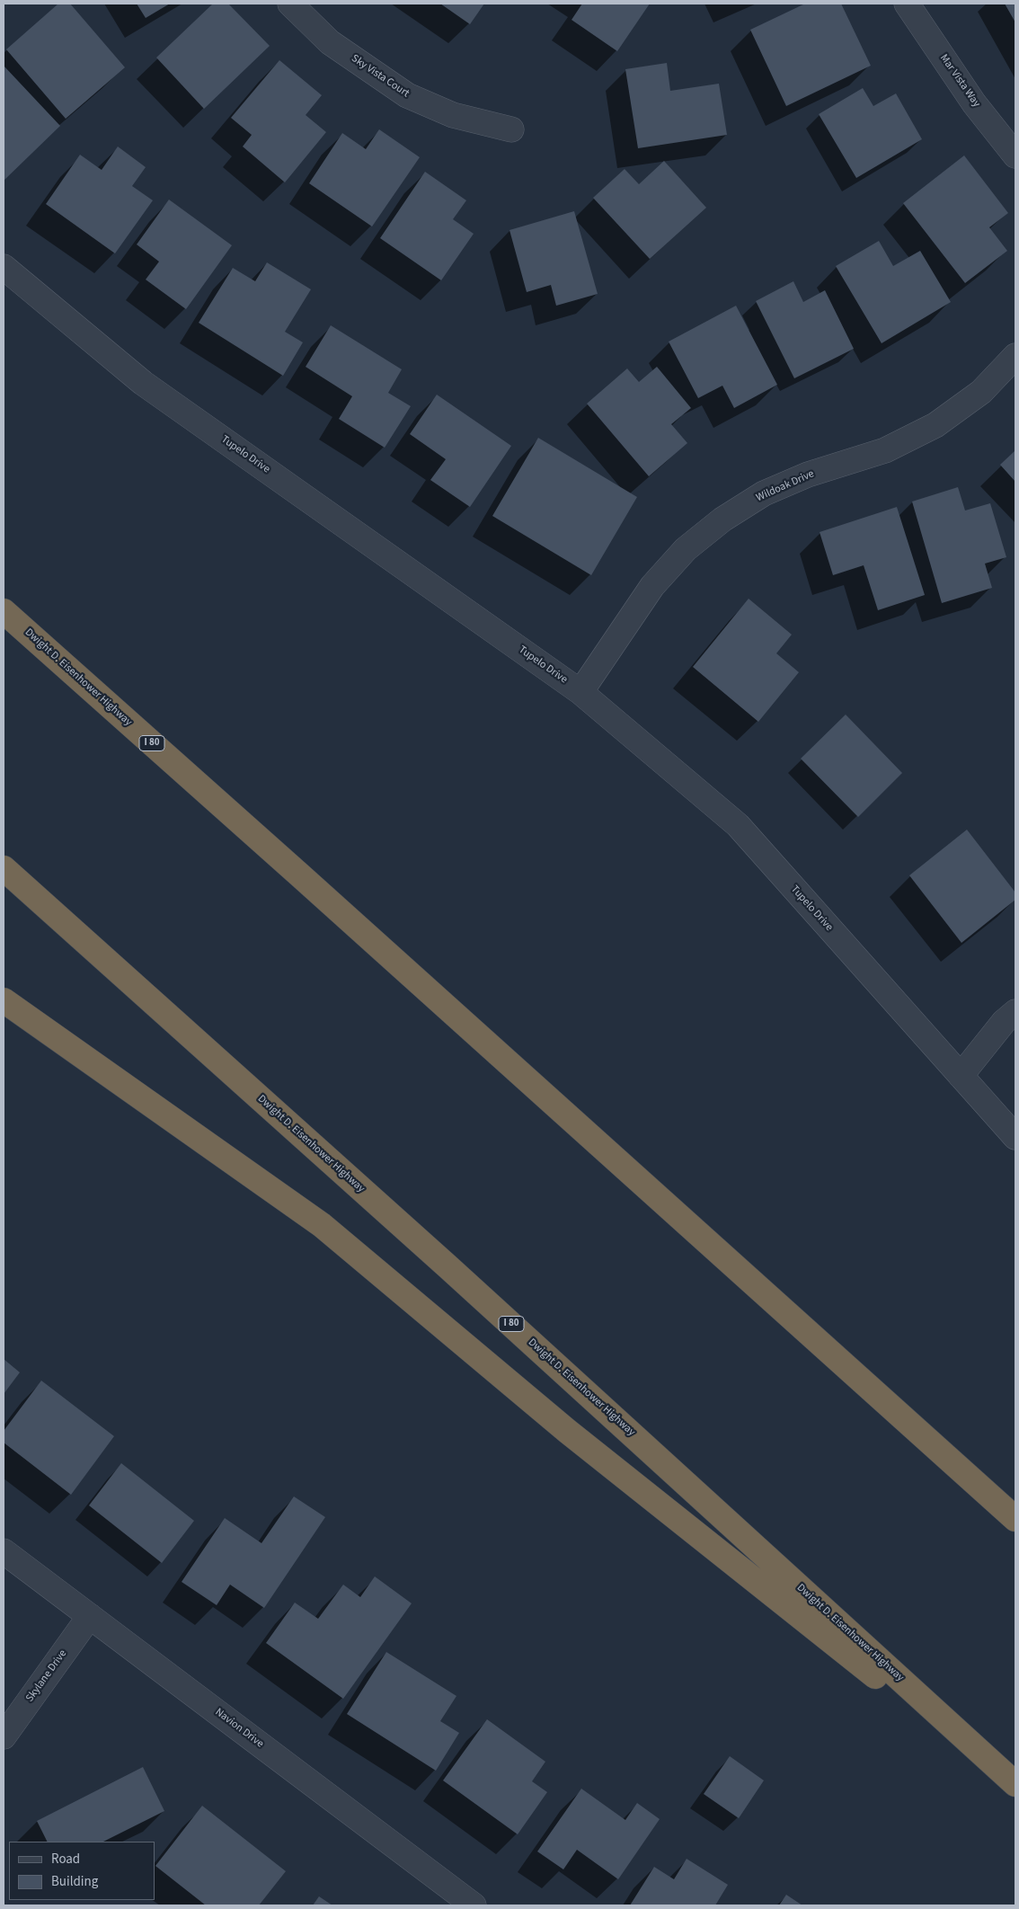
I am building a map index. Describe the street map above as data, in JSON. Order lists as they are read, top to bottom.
{
  "streets": {
    "highway": ["Dwight D. Eisenhower Highway", "I 80"],
    "street": [
      "Sky Vista Court",
      "Mar Vista Way",
      "Tupelo Drive",
      "Wildoak Drive",
      "Skylane Drive",
      "Navion Drive"
    ]
  },
  "crossings": [
    ["Tupelo Drive", "Wildoak Drive"],
    ["Skylane Drive", "Navion Drive"]
  ],
  "legend": ["Road", "Building"]
}
